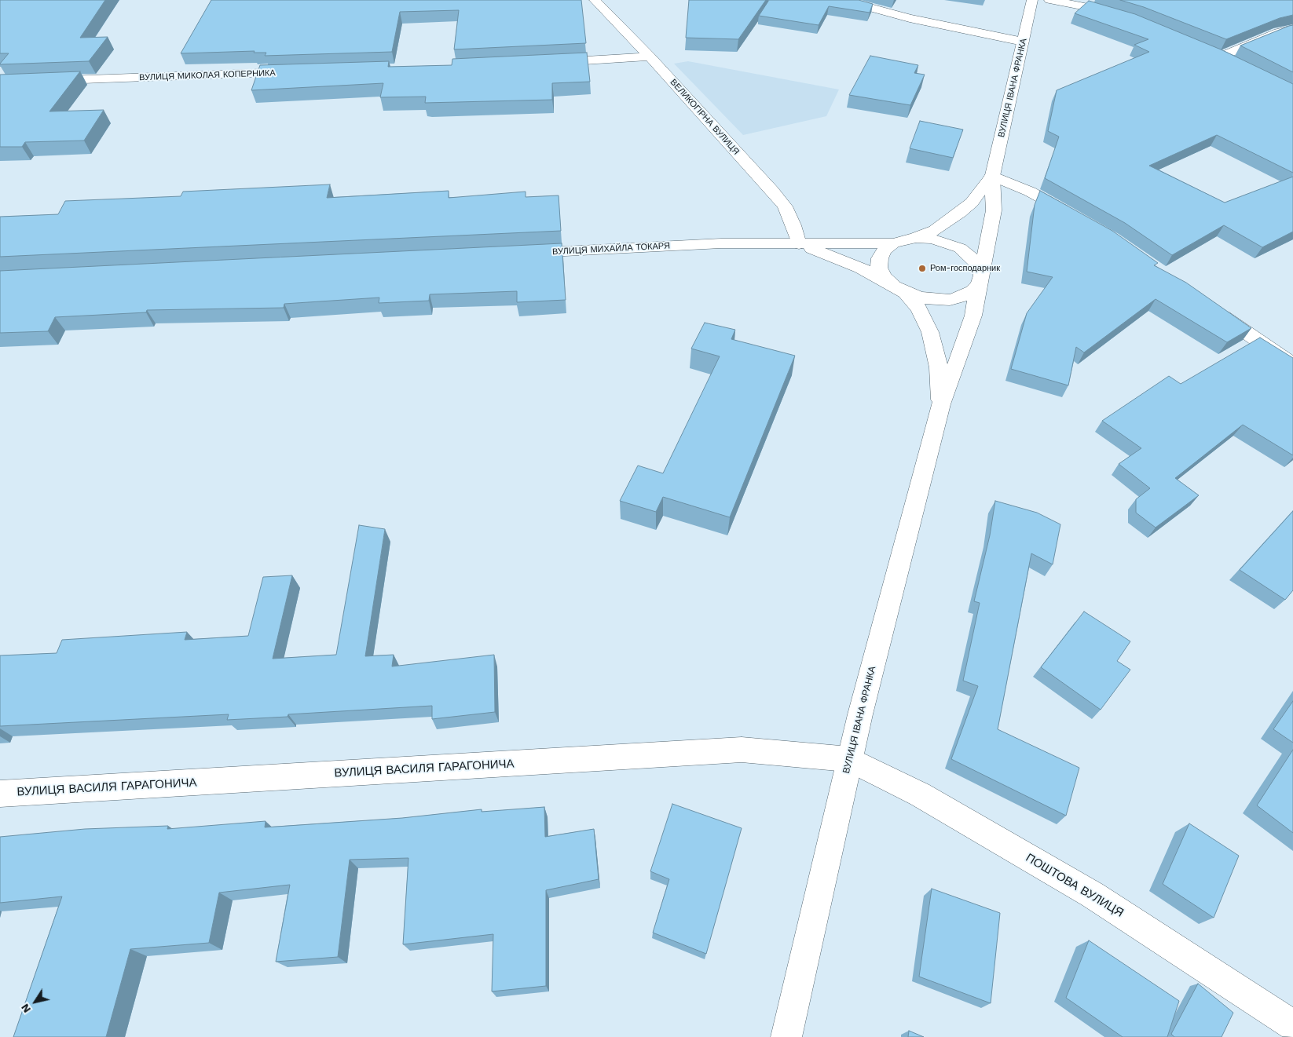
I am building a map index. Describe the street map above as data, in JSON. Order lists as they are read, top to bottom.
{
  "streets": {
    "street": [
      "ВУЛИЦЯ МИКОЛАЯ КОПЕРНИКА",
      "ВУЛИЦЯ ІВАНА ФРАНКА",
      "ВЕЛИКОГІРНА ВУЛИЦЯ",
      "ВУЛИЦЯ МИХАЙЛА ТОКАРЯ",
      "ВУЛИЦЯ ВАСИЛЯ ГАРАГОНИЧА",
      "ПОШТОВА ВУЛИЦЯ"
    ]
  },
  "crossings": [
    ["ВУЛИЦЯ ІВАНА ФРАНКА", "ВУЛИЦЯ МИХАЙЛА ТОКАРЯ"],
    ["ВУЛИЦЯ ІВАНА ФРАНКА", "ВУЛИЦЯ ВАСИЛЯ ГАРАГОНИЧА"],
    ["ВУЛИЦЯ ІВАНА ФРАНКА", "ПОШТОВА ВУЛИЦЯ"],
    ["ВЕЛИКОГІРНА ВУЛИЦЯ", "ВУЛИЦЯ МИХАЙЛА ТОКАРЯ"],
    ["ВУЛИЦЯ ВАСИЛЯ ГАРАГОНИЧА", "ПОШТОВА ВУЛИЦЯ"]
  ],
  "places": ["Ром-господарник"],
  "north": "bottom left"
}
